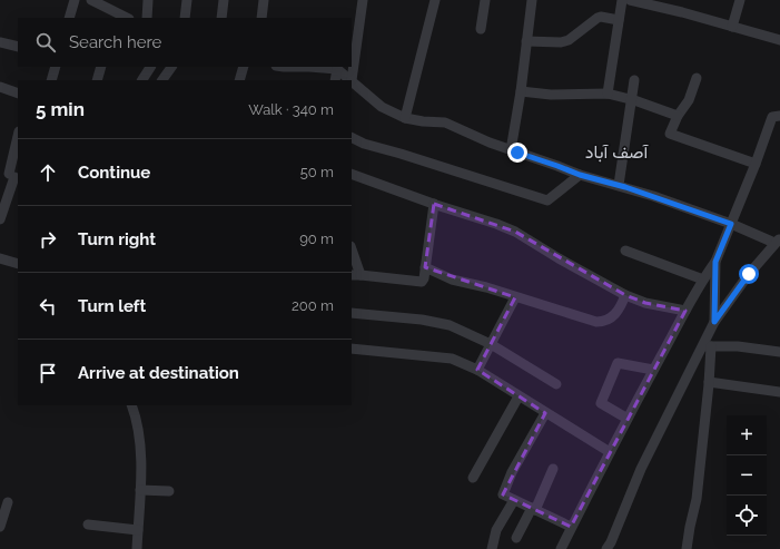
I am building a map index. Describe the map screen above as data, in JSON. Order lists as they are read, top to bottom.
{
  "districts": ["آصف آباد"],
  "page": {
    "search": "Search here",
    "heading": ["5 min", "Walk · 340 m"],
    "list": [
      ["Continue", "50 m"],
      ["Turn right", "90 m"],
      ["Turn left", "200 m"],
      "Arrive at destination"
    ],
    "map_buttons": ["+", "−"]
  }
}
